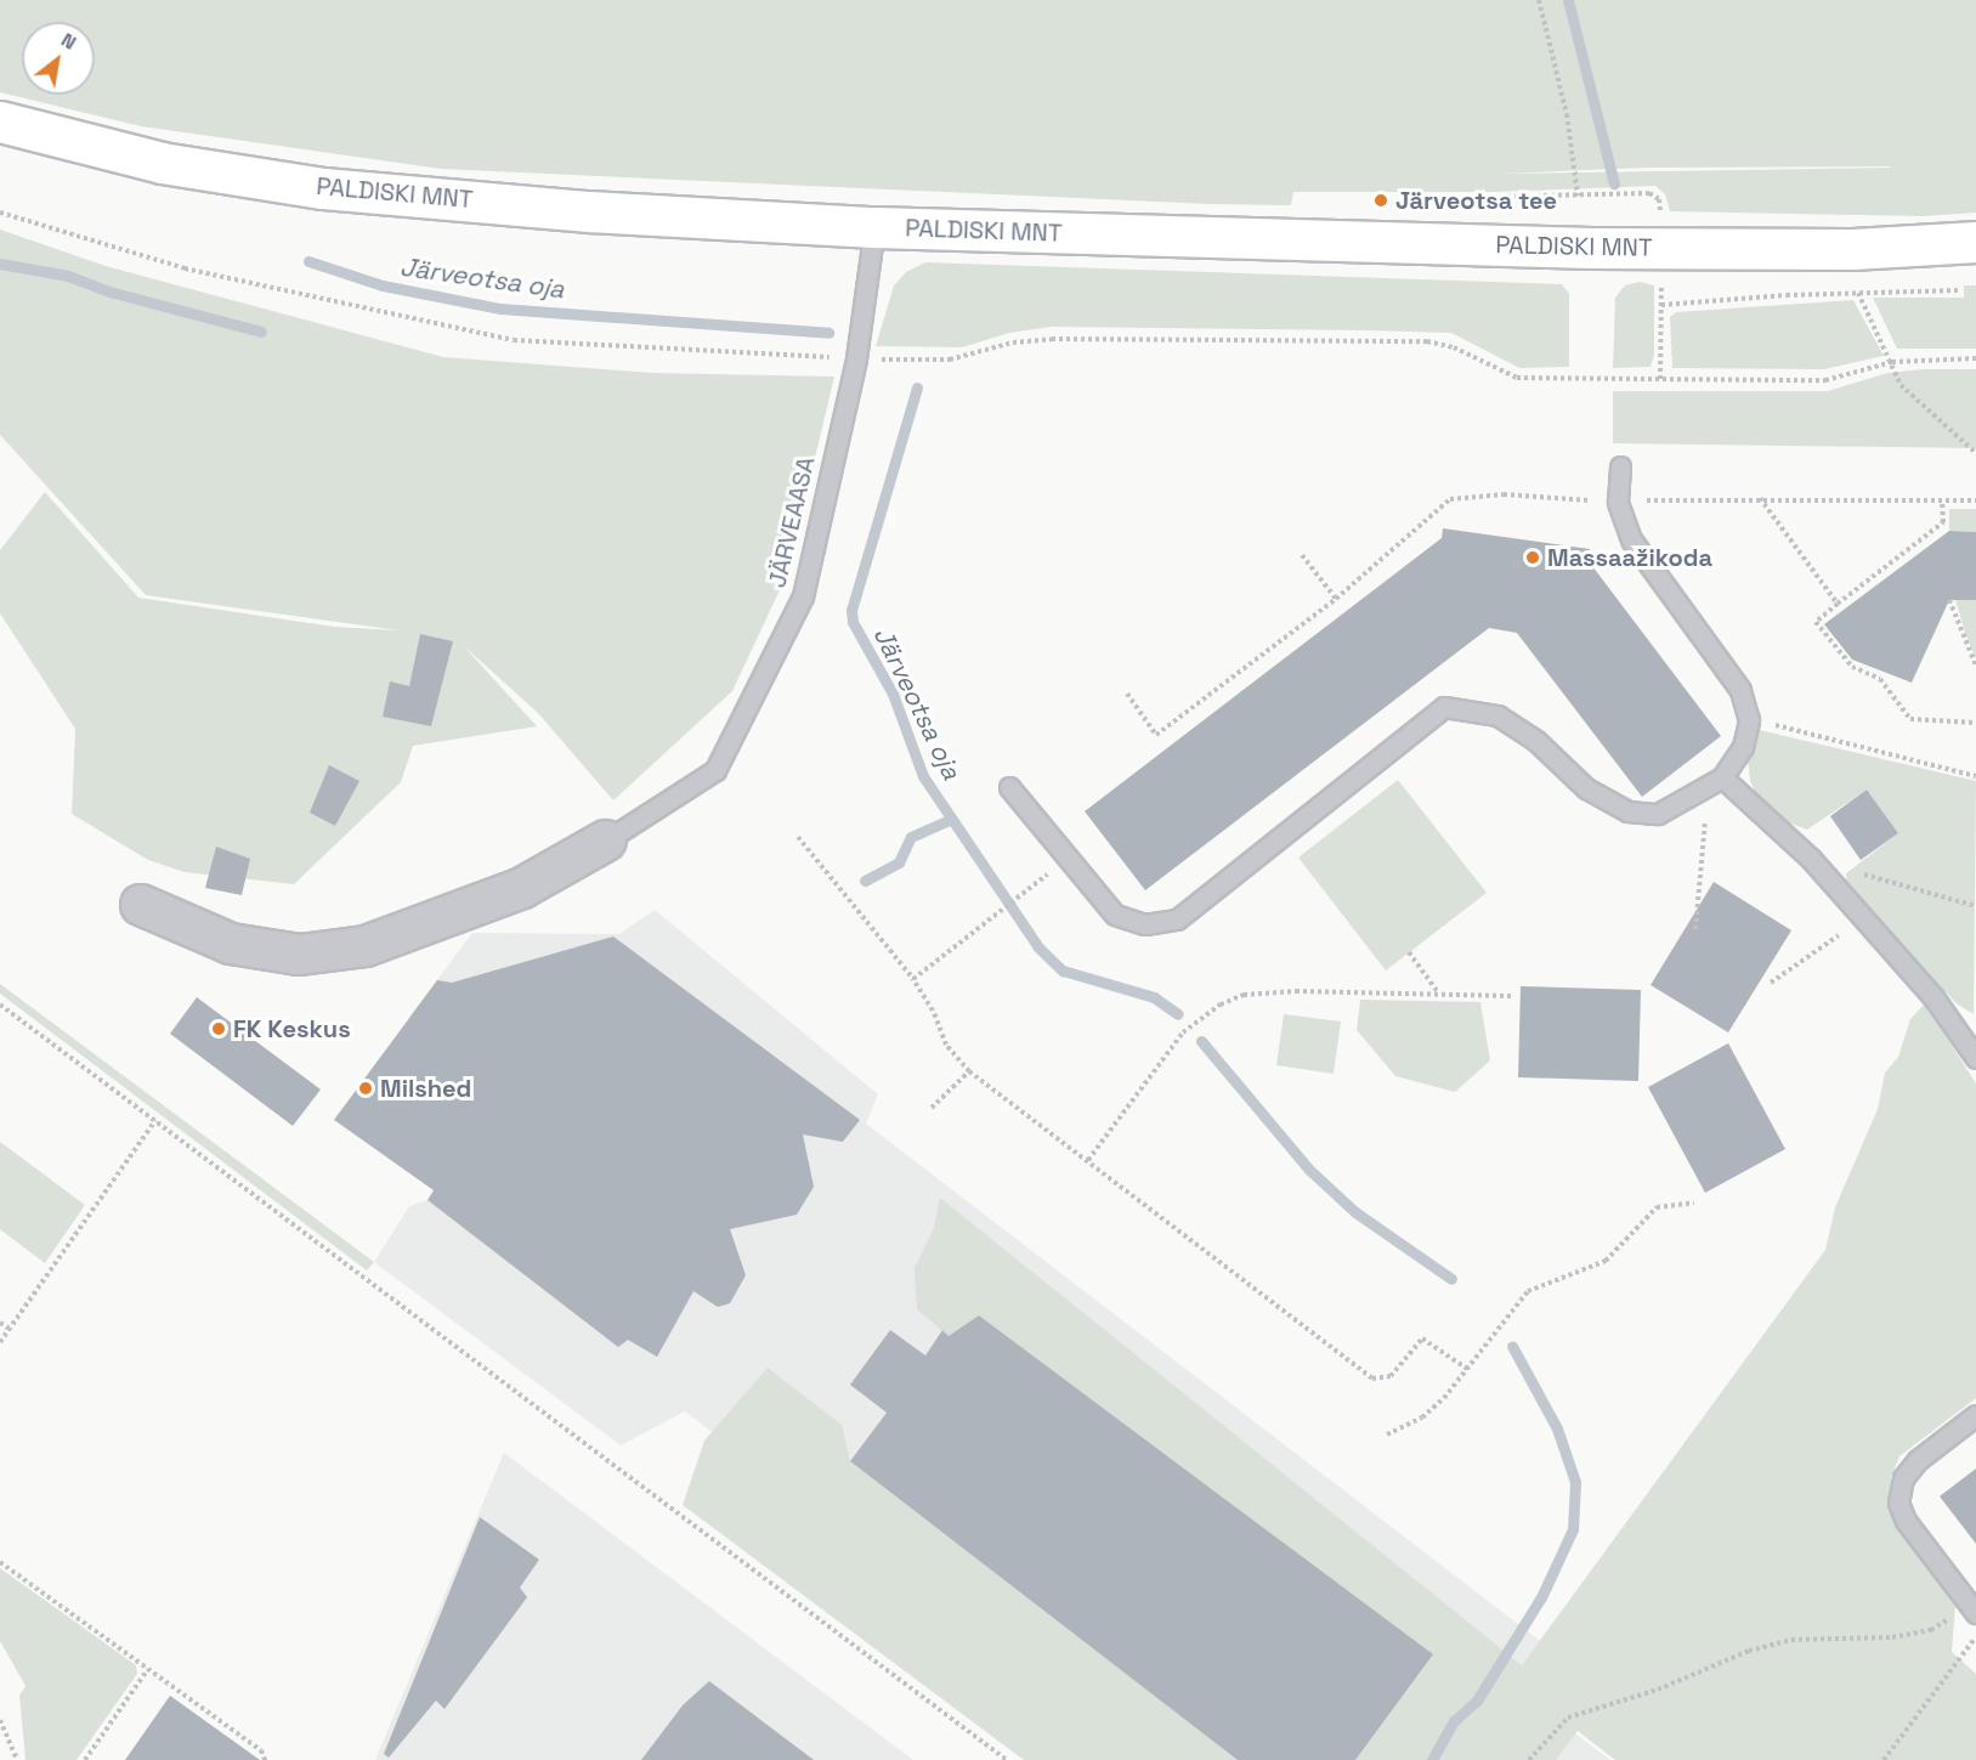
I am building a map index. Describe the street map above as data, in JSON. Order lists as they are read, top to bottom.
{
  "streets": {
    "main road": ["PALDISKI MNT"],
    "lane": ["JÄRVEAASA"]
  },
  "crossings": [
    ["PALDISKI MNT", "JÄRVEAASA"]
  ],
  "water": ["Järveotsa oja"],
  "places": [
    "Järveotsa tee",
    "Massaažikoda",
    "FK Keskus",
    "Milshed"
  ],
  "north": "top right"
}
